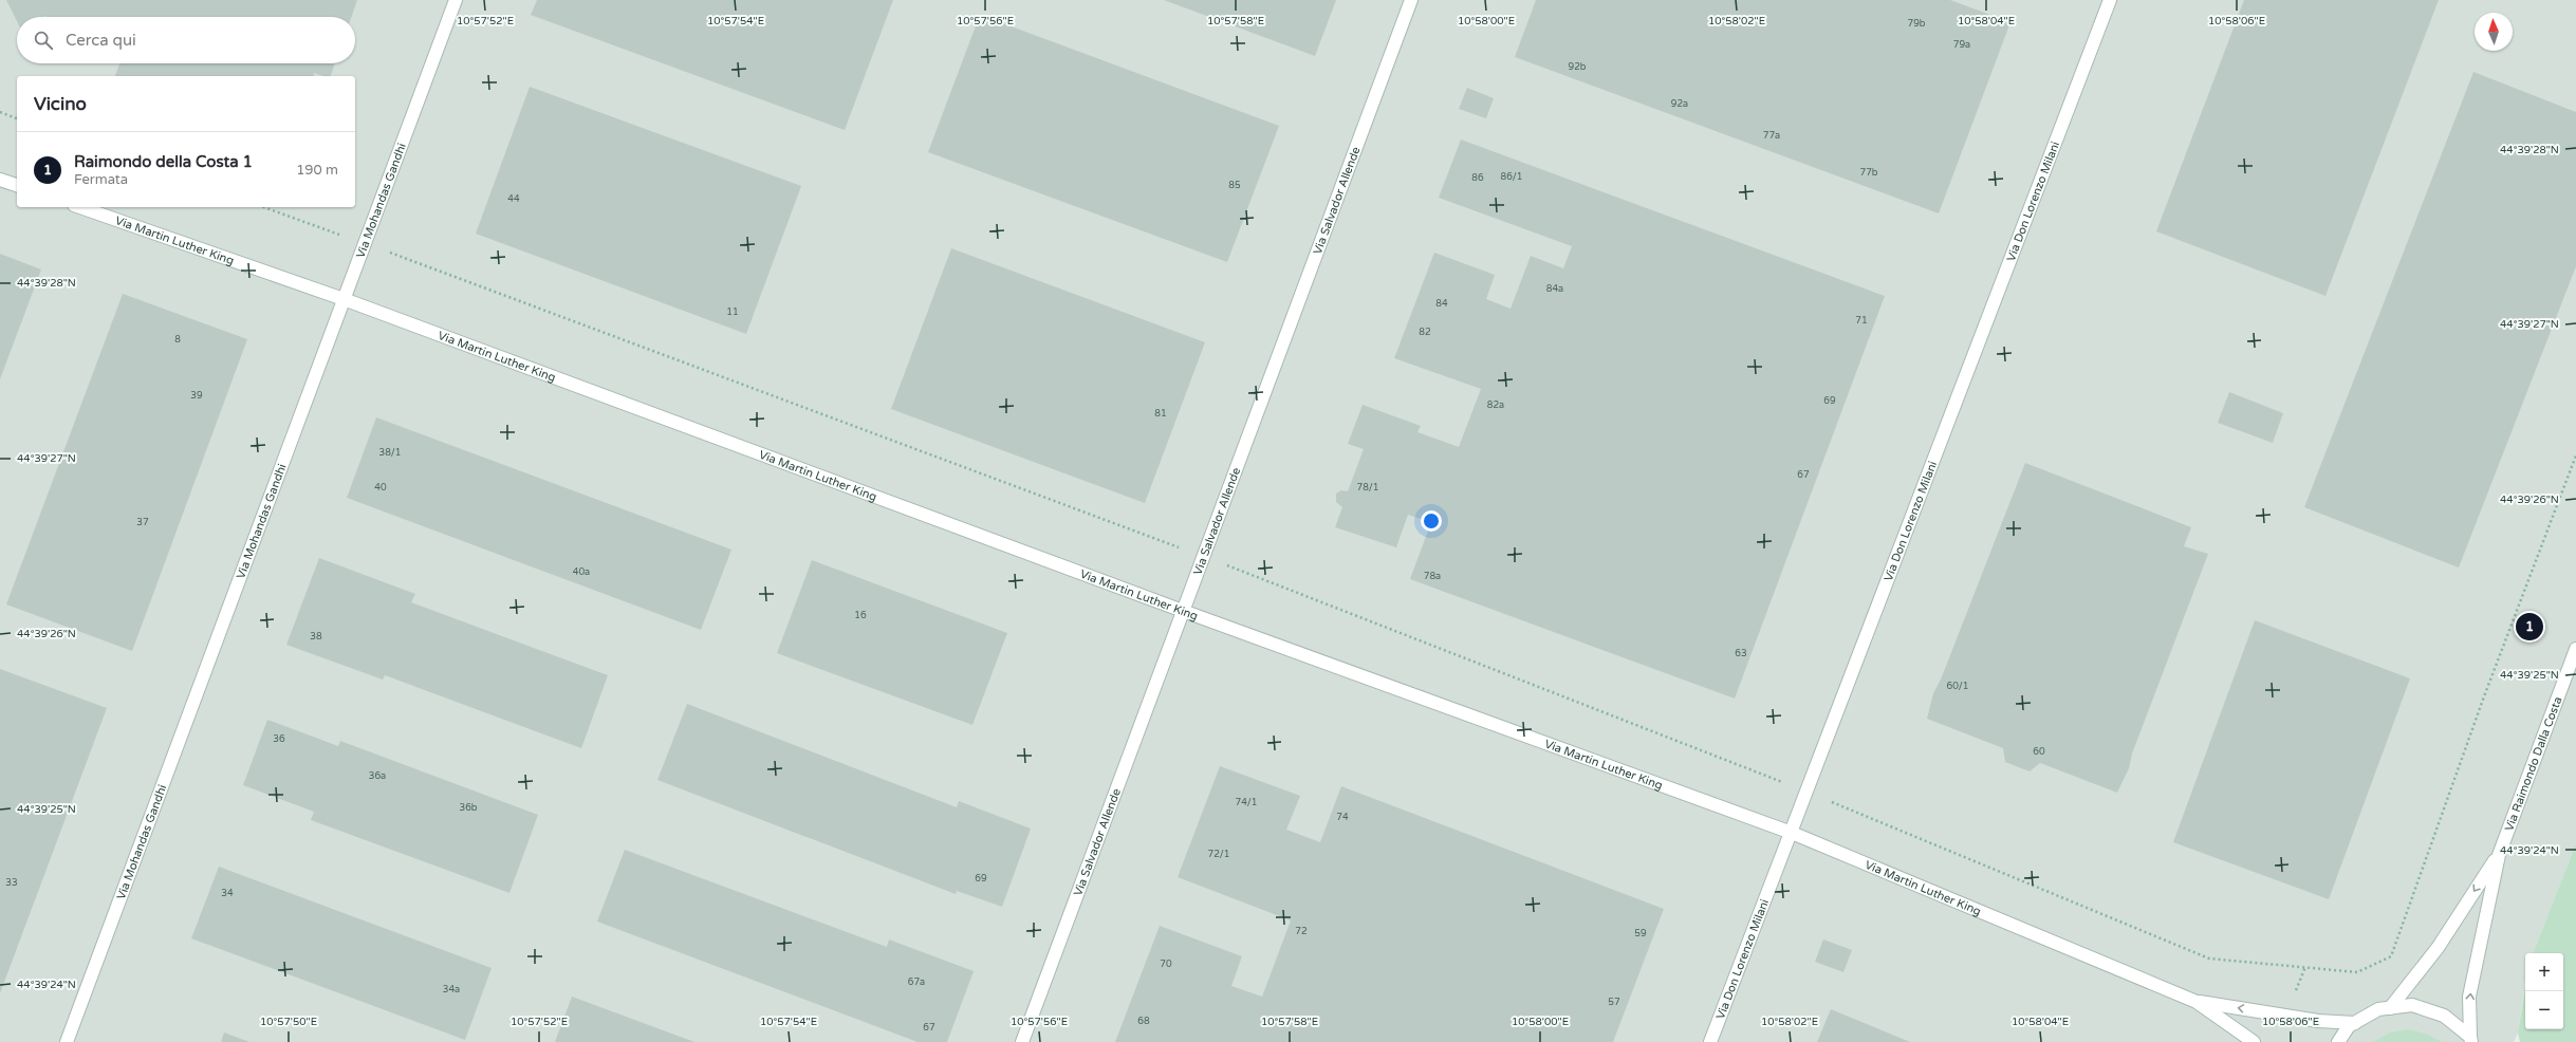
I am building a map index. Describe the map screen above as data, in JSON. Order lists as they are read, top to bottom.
{
  "streets": {
    "street": [
      "Via Mohandas Gandhi",
      "Via Salvador Allende",
      "Via Don Lorenzo Milani",
      "Via Martin Luther King",
      "Via Raimondo Dalla Costa"
    ]
  },
  "crossings": [
    ["Via Mohandas Gandhi", "Via Martin Luther King"],
    ["Via Salvador Allende", "Via Martin Luther King"],
    ["Via Don Lorenzo Milani", "Via Martin Luther King"]
  ],
  "house_numbers": [
    "79b",
    "79a",
    "92b",
    "92a",
    "77a",
    "77b",
    "86/1",
    "86",
    "85",
    "44",
    "84a",
    "84",
    "11",
    "71",
    "82",
    "8",
    "39",
    "69",
    "82a",
    "81",
    "38/1",
    "67",
    "40",
    "78/1",
    "37",
    "40a",
    "78a",
    "16",
    "38",
    "63",
    "60/1",
    "36",
    "60",
    "36a",
    "74/1",
    "36b",
    "74",
    "72/1",
    "69",
    "33",
    "34",
    "72",
    "59",
    "70",
    "67a",
    "34a",
    "57",
    "68",
    "67"
  ],
  "north": "top",
  "page": {
    "search": "Cerca qui",
    "heading": "Vicino",
    "list": [
      {
        "mark": "1",
        "name": "Raimondo della Costa 1",
        "note": "Fermata",
        "value": "190 m"
      }
    ],
    "pins": "1",
    "map_buttons": ["+", "−"]
  },
  "coordinates": [
    "10°57'52\"E",
    "10°57'54\"E",
    "10°57'56\"E",
    "10°57'58\"E",
    "10°58'00\"E",
    "10°58'02\"E",
    "10°58'04\"E",
    "10°58'06\"E",
    "44°39'28\"N",
    "44°39'27\"N",
    "44°39'26\"N",
    "44°39'25\"N",
    "44°39'24\"N",
    "10°57'50\"E"
  ]
}
